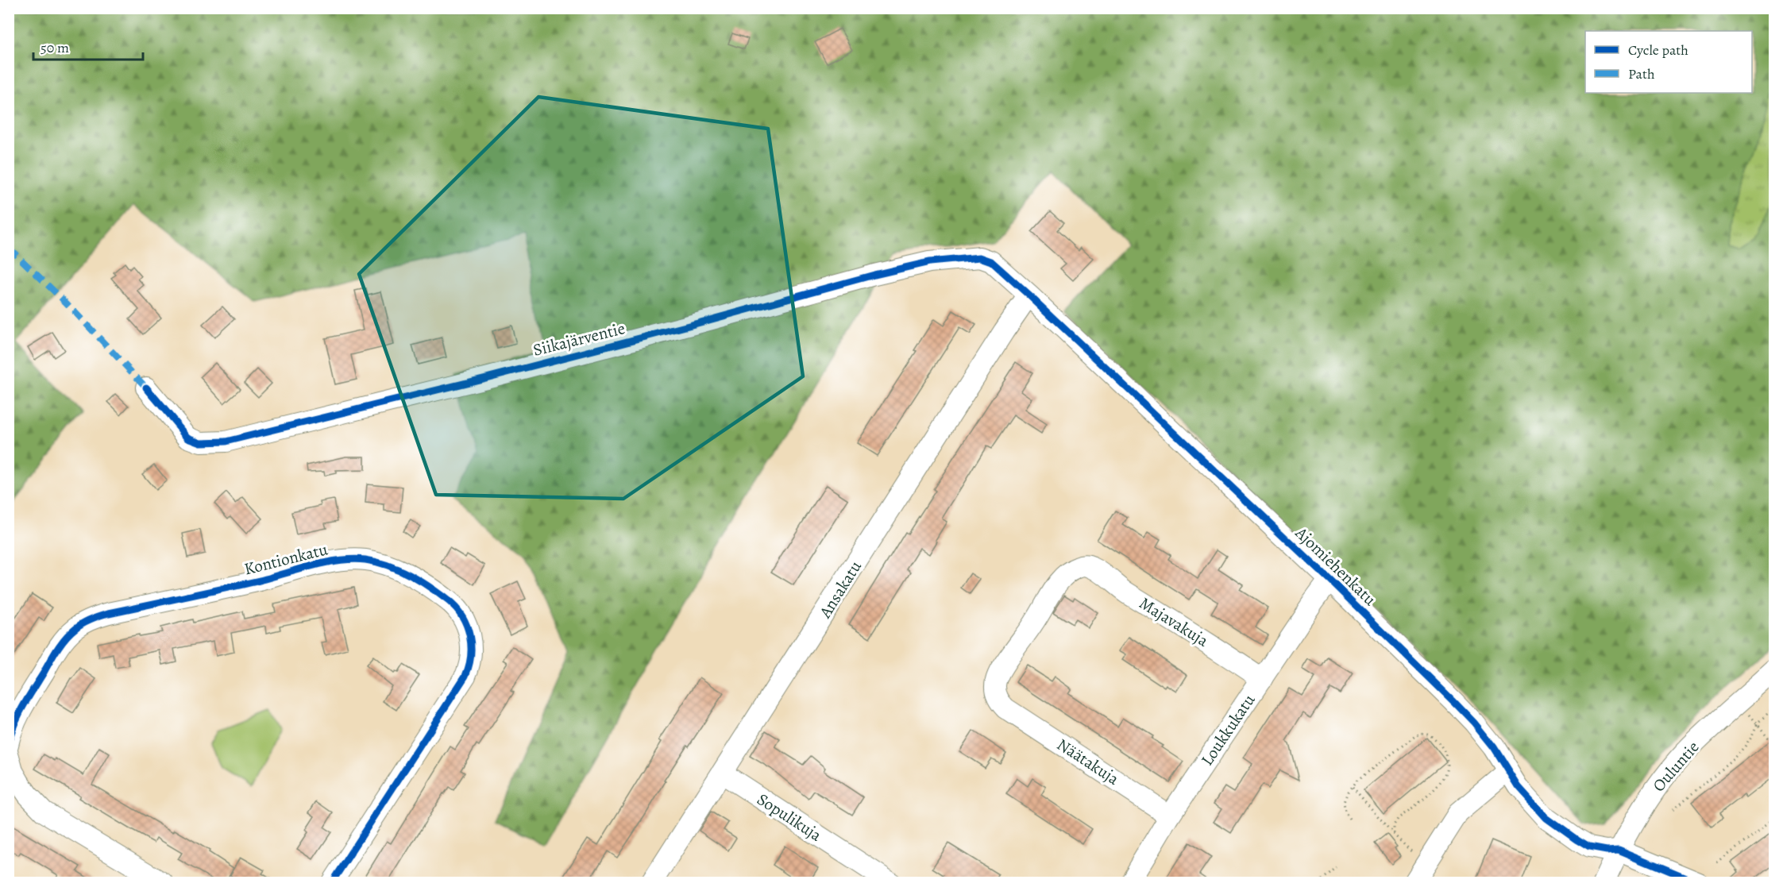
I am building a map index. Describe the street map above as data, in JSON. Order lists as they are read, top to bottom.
{
  "streets": {
    "street": [
      "Siikajärventie",
      "Kontionkatu",
      "Ajomiehenkatu",
      "Ansakatu",
      "Majavakuja",
      "Loukkukatu",
      "Näätakuja",
      "Ouluntie",
      "Sopulikuja"
    ]
  },
  "crossings": [
    ["Siikajärventie", "Ajomiehenkatu"],
    ["Siikajärventie", "Ansakatu"],
    ["Ajomiehenkatu", "Ansakatu"],
    ["Ajomiehenkatu", "Loukkukatu"],
    ["Ajomiehenkatu", "Ouluntie"],
    ["Ansakatu", "Sopulikuja"],
    ["Majavakuja", "Loukkukatu"],
    ["Majavakuja", "Näätakuja"],
    ["Loukkukatu", "Näätakuja"]
  ],
  "legend": ["Cycle path", "Path"],
  "scale_bar": "50 m"
}
